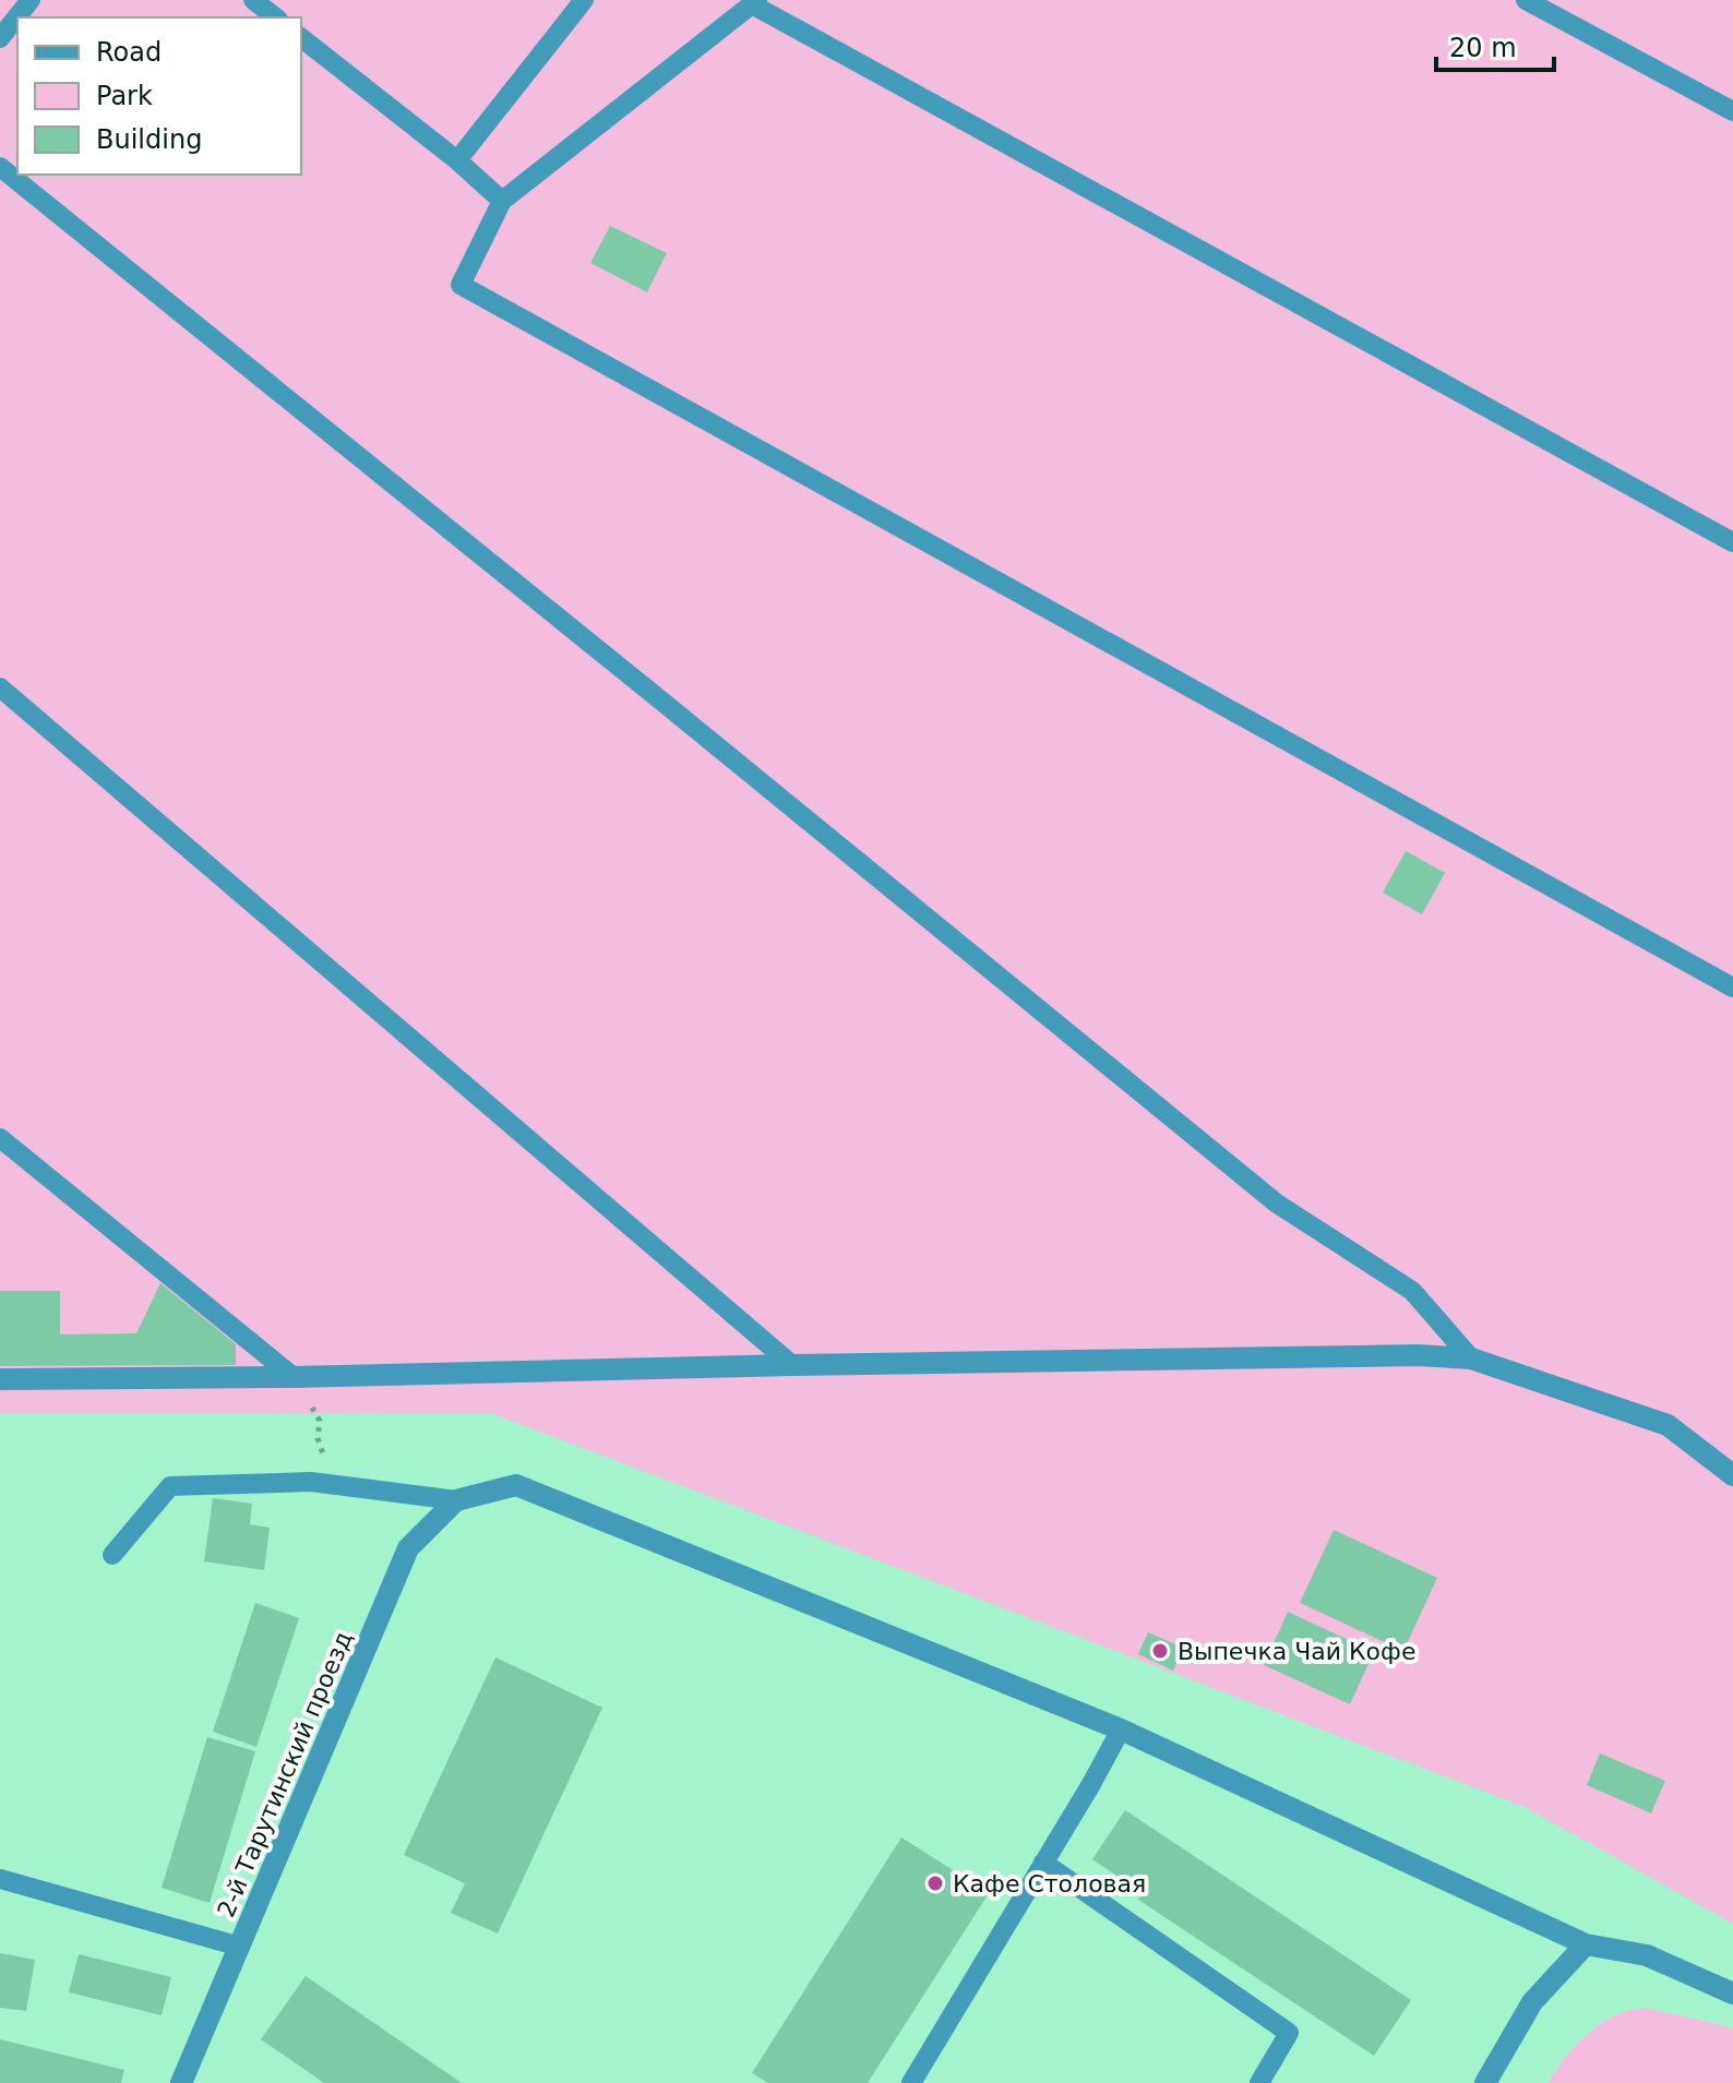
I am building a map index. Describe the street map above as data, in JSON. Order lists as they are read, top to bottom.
{
  "streets": {
    "street": ["2-й Тарутинский проезд"]
  },
  "places": ["Выпечка Чай Кофе", "Кафе Столовая"],
  "legend": ["Road", "Park", "Building"],
  "scale_bar": "20 m"
}
